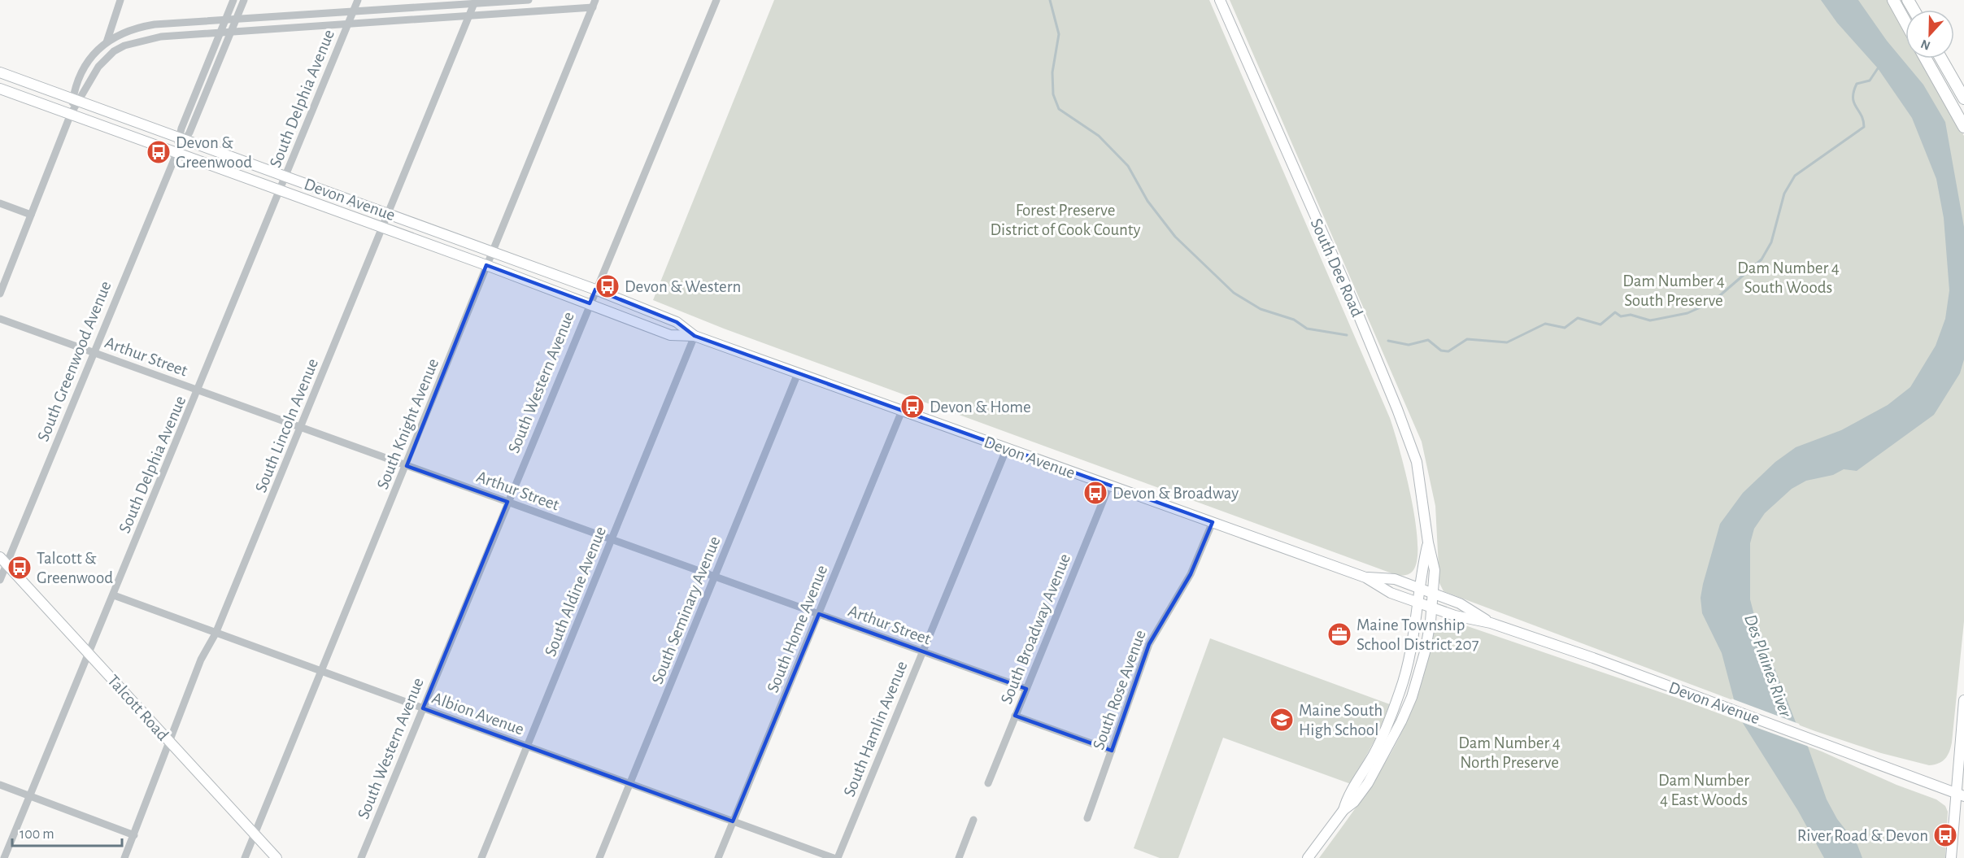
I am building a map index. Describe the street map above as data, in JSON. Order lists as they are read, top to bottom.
{
  "streets": {
    "street": [
      "South Delphia Avenue",
      "Devon Avenue",
      "South Dee Road",
      "Arthur Street",
      "South Greenwood Avenue",
      "South Western Avenue",
      "South Knight Avenue",
      "South Lincoln Avenue",
      "South Aldine Avenue",
      "South Seminary Avenue",
      "South Home Avenue",
      "South Broadway Avenue",
      "South Rose Avenue",
      "Talcott Road",
      "Albion Avenue",
      "South Hamlin Avenue"
    ]
  },
  "crossings": [
    ["South Delphia Avenue", "Devon Avenue"],
    ["South Delphia Avenue", "Arthur Street"],
    ["South Delphia Avenue", "Talcott Road"],
    ["South Delphia Avenue", "Albion Avenue"],
    ["Devon Avenue", "South Dee Road"],
    ["Devon Avenue", "South Greenwood Avenue"],
    ["Devon Avenue", "South Western Avenue"],
    ["Devon Avenue", "South Knight Avenue"],
    ["Devon Avenue", "South Lincoln Avenue"],
    ["Devon Avenue", "South Aldine Avenue"],
    ["Devon Avenue", "South Seminary Avenue"],
    ["Devon Avenue", "South Home Avenue"],
    ["Devon Avenue", "South Broadway Avenue"],
    ["Devon Avenue", "South Rose Avenue"],
    ["Devon Avenue", "South Hamlin Avenue"],
    ["Arthur Street", "South Greenwood Avenue"],
    ["Arthur Street", "South Western Avenue"],
    ["Arthur Street", "South Knight Avenue"],
    ["Arthur Street", "South Lincoln Avenue"],
    ["Arthur Street", "South Aldine Avenue"],
    ["Arthur Street", "South Seminary Avenue"],
    ["Arthur Street", "South Home Avenue"],
    ["Arthur Street", "South Broadway Avenue"],
    ["Arthur Street", "South Hamlin Avenue"],
    ["South Greenwood Avenue", "Talcott Road"],
    ["South Western Avenue", "Albion Avenue"],
    ["South Knight Avenue", "Talcott Road"],
    ["South Knight Avenue", "Albion Avenue"],
    ["South Lincoln Avenue", "Talcott Road"],
    ["South Lincoln Avenue", "Albion Avenue"],
    ["South Aldine Avenue", "Albion Avenue"],
    ["South Seminary Avenue", "Albion Avenue"],
    ["South Home Avenue", "Albion Avenue"]
  ],
  "water": ["Des Plaines River"],
  "parks": [
    "Forest Preserve District of Cook County",
    "Dam Number 4 South Woods",
    "Dam Number 4 South Preserve",
    "Dam Number 4 North Preserve",
    "Dam Number 4 East Woods"
  ],
  "places": {
    "bus stop": [
      "Devon & Greenwood",
      "Devon & Western",
      "Devon & Home",
      "Devon & Broadway",
      "Talcott & Greenwood",
      "River Road & Devon"
    ],
    "office": ["Maine Township School District 207"],
    "school or university": ["Maine South High School"]
  },
  "scale_bar": "100 m",
  "north": "bottom"
}
